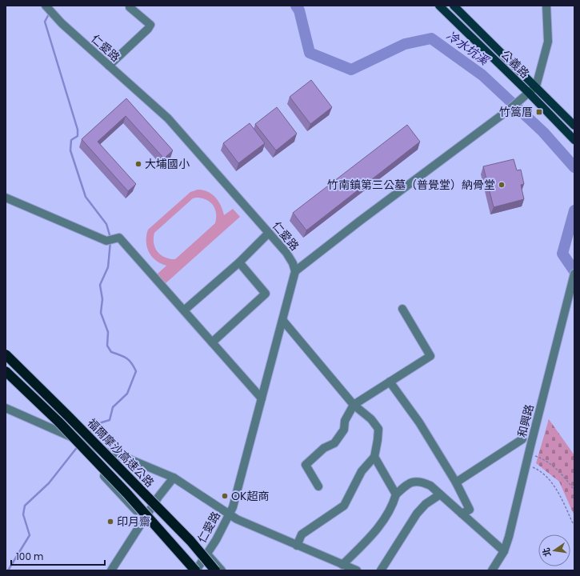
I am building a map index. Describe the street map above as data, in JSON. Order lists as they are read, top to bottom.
{
  "streets": {
    "highway": ["福爾摩沙高速公路"],
    "main road": ["公義路"],
    "street": ["仁愛路", "和興路"]
  },
  "crossings": [
    ["仁愛路", "福爾摩沙高速公路"]
  ],
  "water": ["冷水坑溪"],
  "places": {
    "transit": ["竹篙厝"],
    "other": [
      "大埔國小",
      "竹南鎮第三公墓（普覺堂）納骨堂",
      "OK超商",
      "印月齋"
    ]
  },
  "scale_bar": "100 m",
  "north": "left"
}
